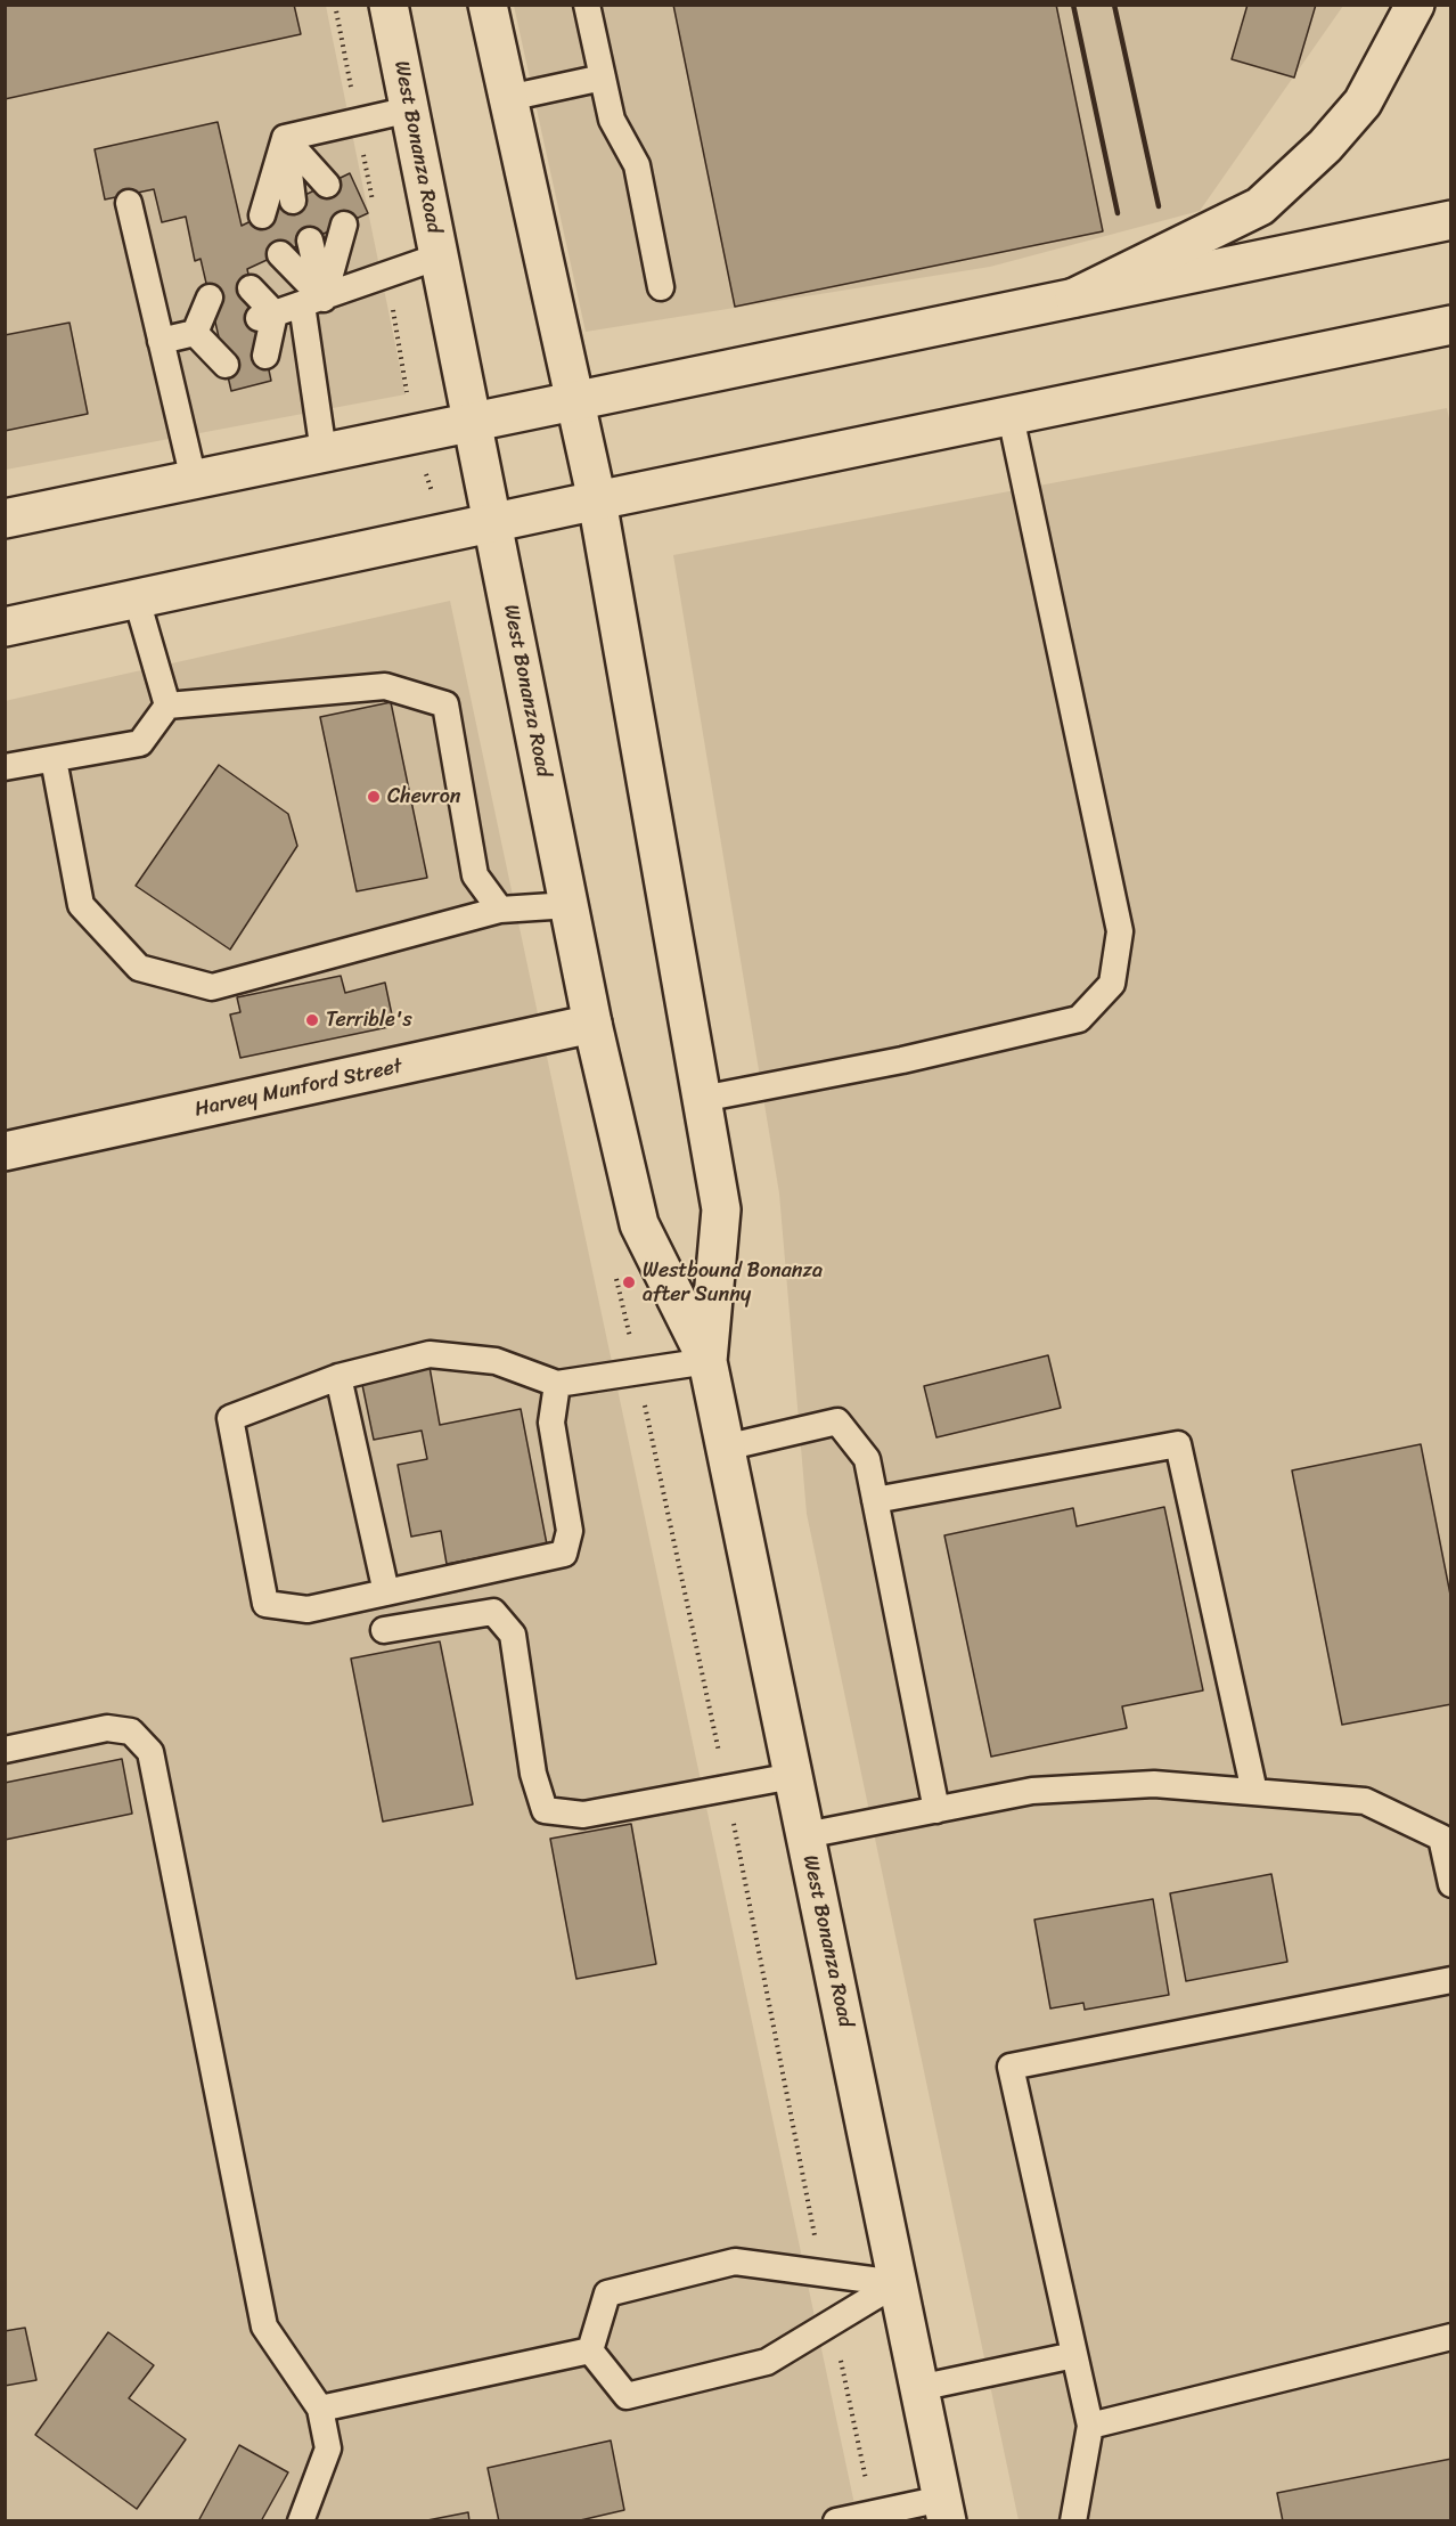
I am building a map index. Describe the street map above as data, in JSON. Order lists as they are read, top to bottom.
{
  "streets": {
    "main road": ["West Bonanza Road", "Harvey Munford Street"]
  },
  "crossings": [
    ["West Bonanza Road", "Harvey Munford Street"]
  ],
  "places": ["Chevron", "Terrible's", "Westbound Bonanza after Sunny"]
}
